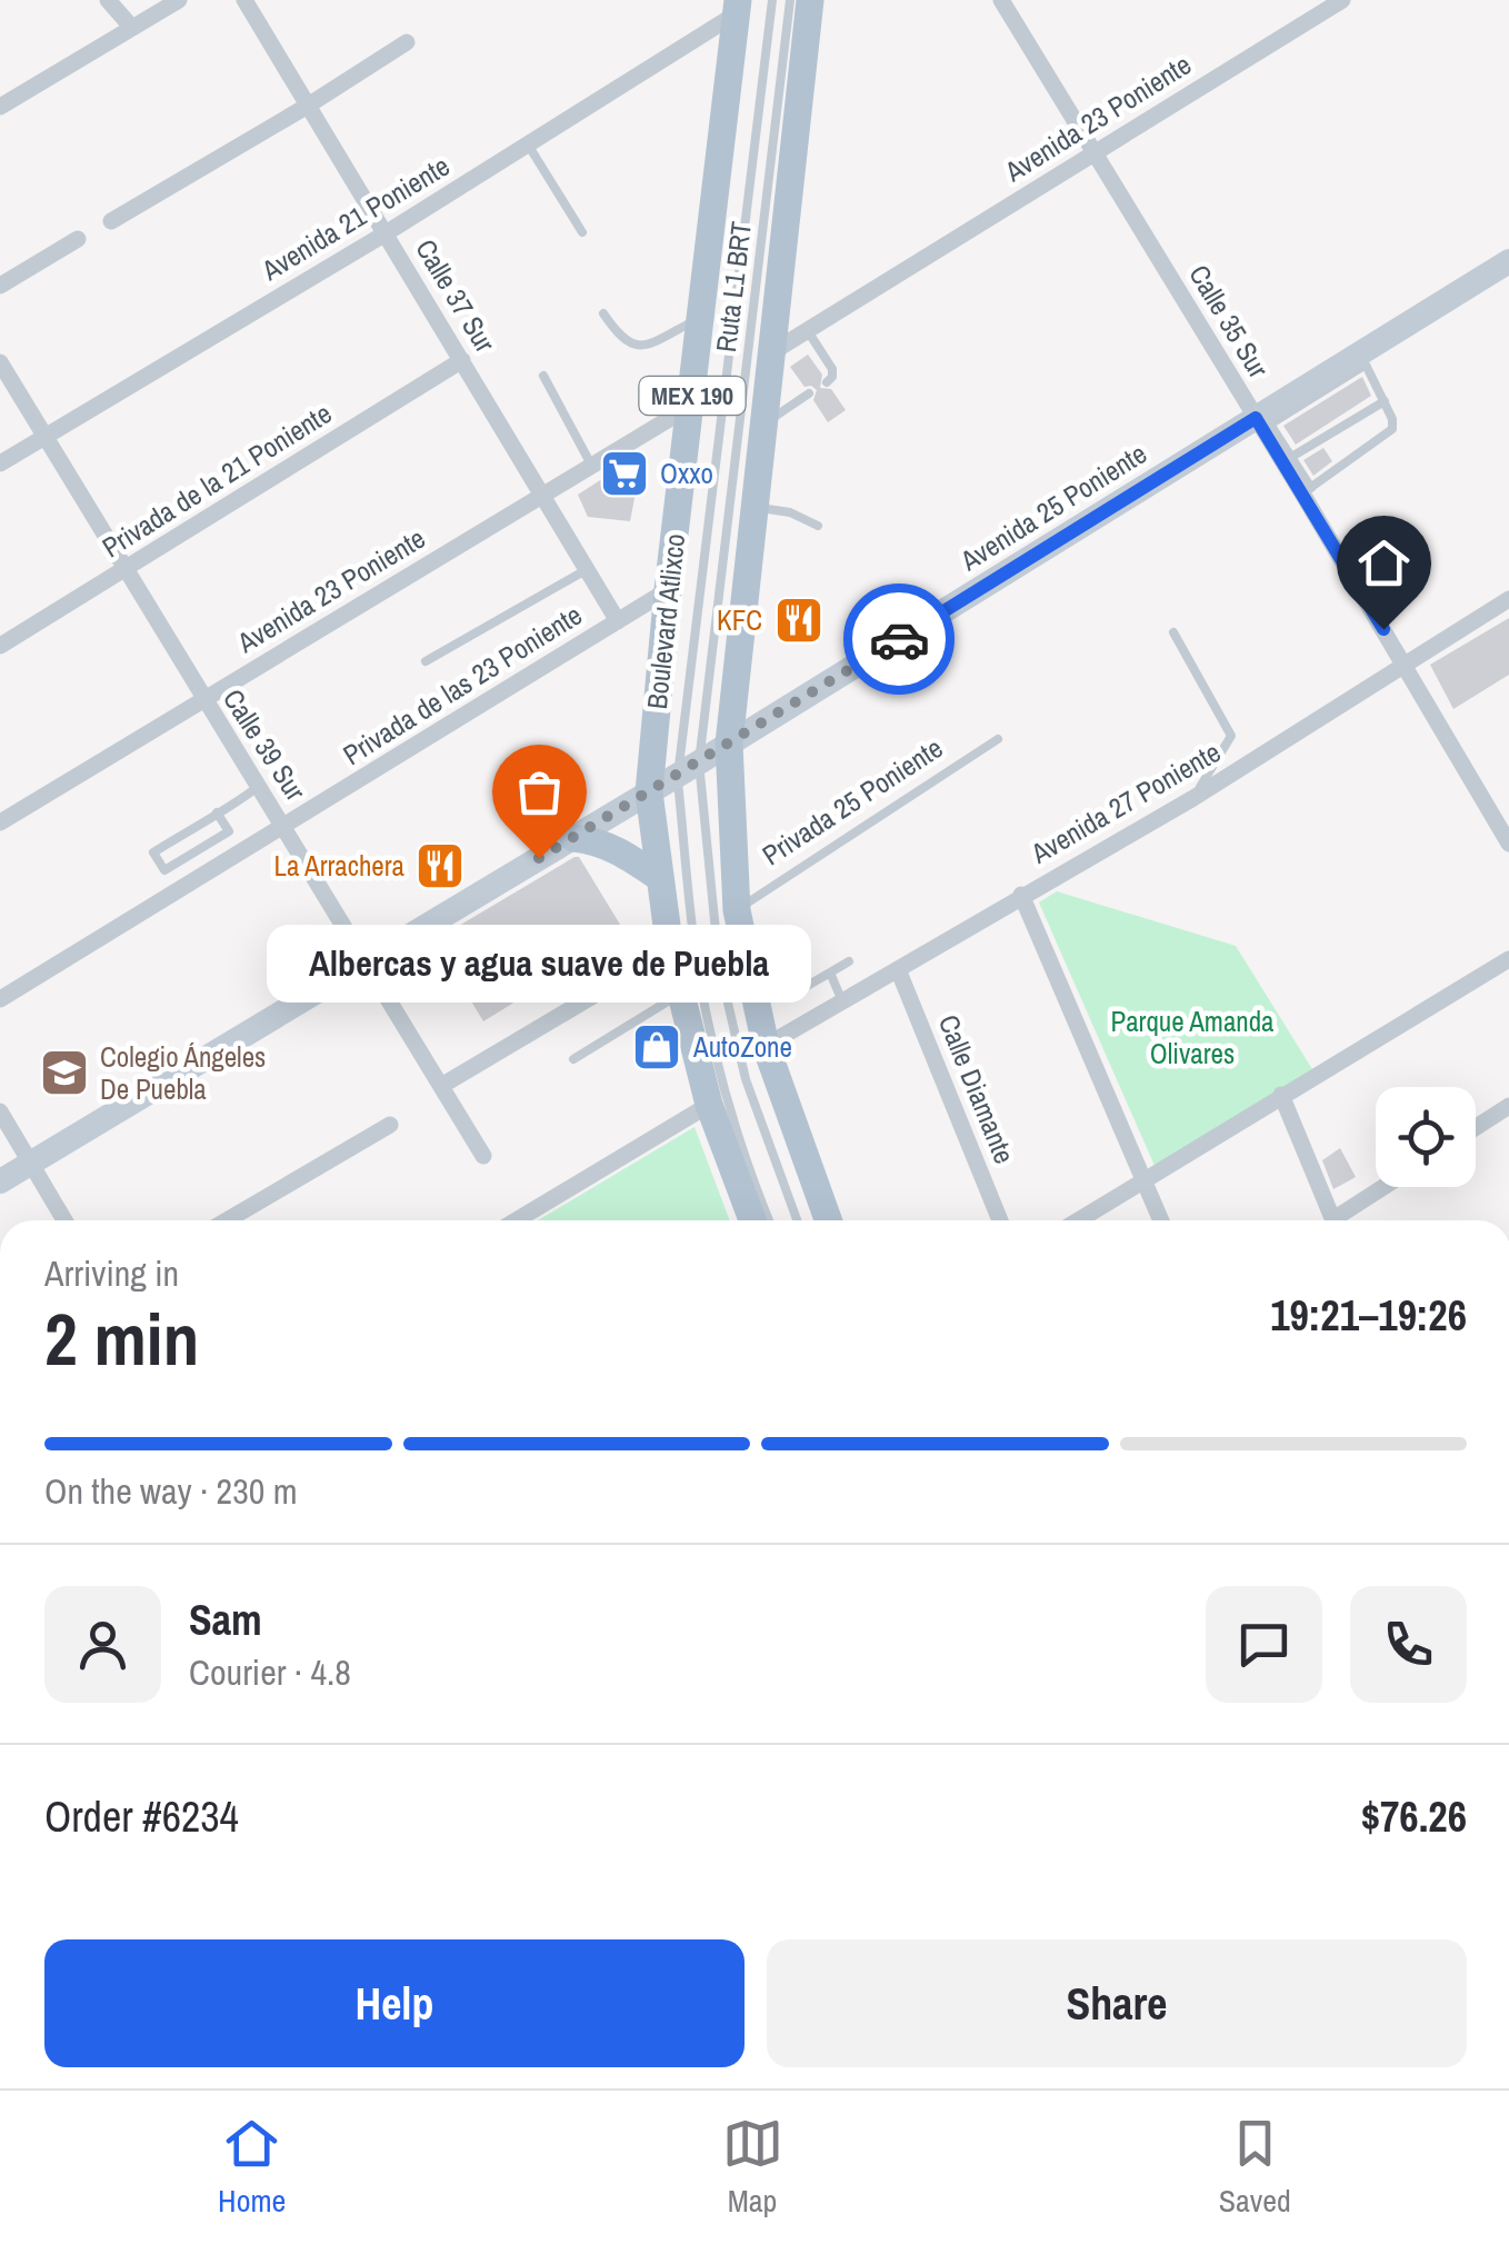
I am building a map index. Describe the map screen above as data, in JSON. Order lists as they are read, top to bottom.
{
  "streets": {
    "main road": ["MEX 190", "Avenida 25 Poniente", "Boulevard Atlixco"],
    "street": [
      "Avenida 23 Poniente",
      "Avenida 21 Poniente",
      "Calle 37 Sur",
      "Calle 35 Sur",
      "Privada de la 21 Poniente",
      "Privada de las 23 Poniente",
      "Calle 39 Sur",
      "Avenida 27 Poniente",
      "Calle Diamante"
    ],
    "lane": ["Ruta L1 BRT", "Privada 25 Poniente"]
  },
  "crossings": [
    ["Avenida 23 Poniente", "Calle 37 Sur"],
    ["Avenida 23 Poniente", "Calle 35 Sur"],
    ["Avenida 23 Poniente", "MEX 190"],
    ["Avenida 23 Poniente", "Boulevard Atlixco"],
    ["Avenida 23 Poniente", "Calle 39 Sur"],
    ["Avenida 21 Poniente", "Calle 37 Sur"],
    ["Avenida 21 Poniente", "Boulevard Atlixco"],
    ["Avenida 21 Poniente", "Calle 39 Sur"],
    ["Ruta L1 BRT", "Avenida 25 Poniente"],
    ["Calle 37 Sur", "Privada de la 21 Poniente"],
    ["Calle 37 Sur", "Privada de las 23 Poniente"],
    ["Calle 35 Sur", "Avenida 25 Poniente"],
    ["Calle 35 Sur", "Avenida 27 Poniente"],
    ["MEX 190", "Avenida 25 Poniente"],
    ["MEX 190", "Privada 25 Poniente"],
    ["MEX 190", "Avenida 27 Poniente"],
    ["Privada de la 21 Poniente", "Calle 39 Sur"],
    ["Avenida 25 Poniente", "Boulevard Atlixco"],
    ["Avenida 25 Poniente", "Calle 39 Sur"],
    ["Boulevard Atlixco", "Privada de las 23 Poniente"],
    ["Privada de las 23 Poniente", "Calle 39 Sur"],
    ["Avenida 27 Poniente", "Calle Diamante"]
  ],
  "parks": ["Parque Amanda Olivares"],
  "places": {
    "supermarket": ["Oxxo"],
    "restaurant": ["KFC", "La Arrachera"],
    "other": ["Albercas y agua suave de Puebla"],
    "shop": ["AutoZone"],
    "school or university": ["Colegio Ángeles De Puebla"]
  },
  "page": {
    "bubble": "Albercas y agua suave de Puebla",
    "heading": ["2 min", "Arriving in", "19:21–19:26"],
    "panel": [
      "Sam",
      "Courier · 4.8",
      "Order #6234",
      "$76.26"
    ],
    "bar": "On the way · 230 m",
    "buttons": ["Help", "Share"],
    "tabs": ["Home", "Map", "Saved"]
  }
}
